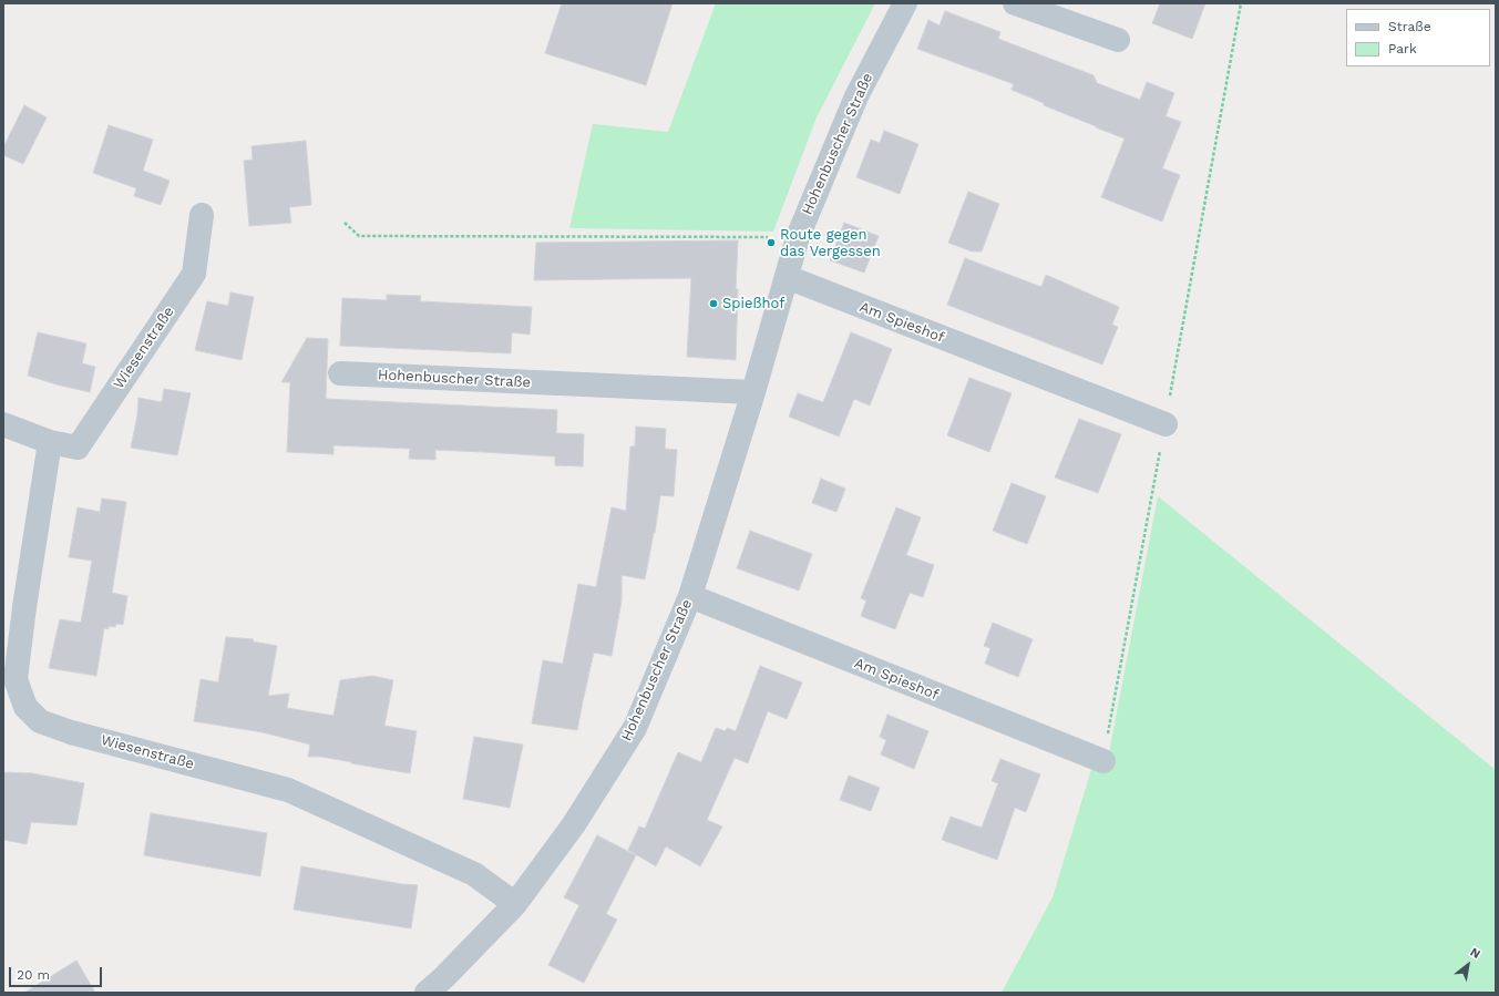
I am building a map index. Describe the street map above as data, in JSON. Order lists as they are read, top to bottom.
{
  "streets": {
    "street": ["Hohenbuscher Straße", "Am Spieshof", "Wiesenstraße"]
  },
  "crossings": [
    ["Hohenbuscher Straße", "Am Spieshof"],
    ["Hohenbuscher Straße", "Wiesenstraße"]
  ],
  "places": ["Route gegen das Vergessen", "Spießhof"],
  "legend": ["Straße", "Park"],
  "scale_bar": "20 m",
  "north": "top right"
}
